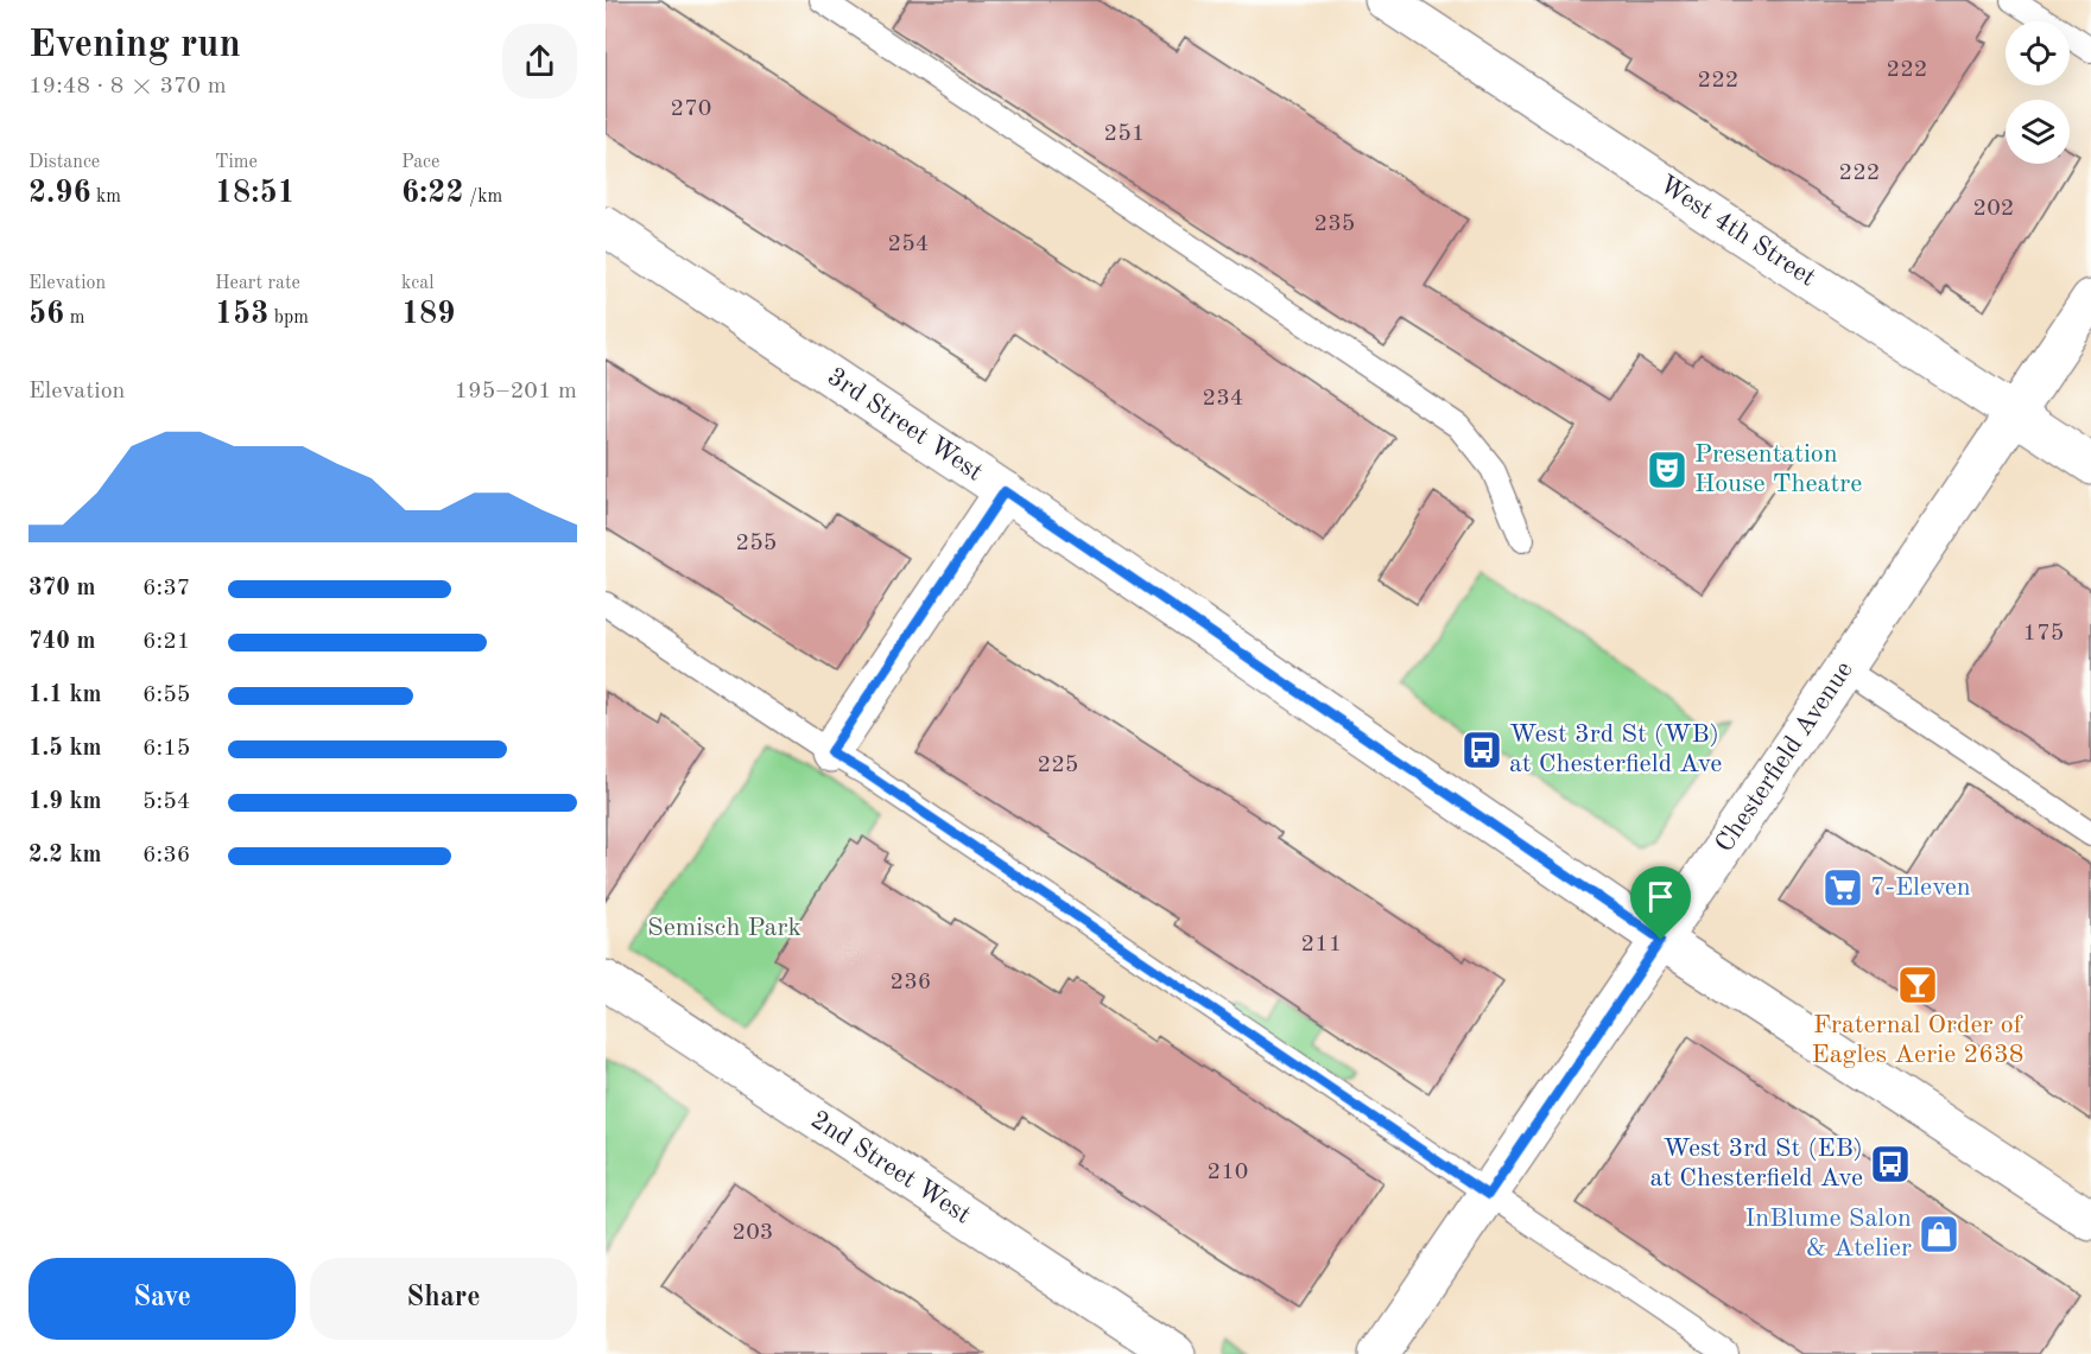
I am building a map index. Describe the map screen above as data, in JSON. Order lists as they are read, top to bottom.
{
  "streets": {
    "street": [
      "West 4th Street",
      "3rd Street West",
      "Chesterfield Avenue",
      "2nd Street West"
    ]
  },
  "crossings": [
    ["West 4th Street", "Chesterfield Avenue"],
    ["3rd Street West", "Chesterfield Avenue"]
  ],
  "parks": ["Semisch Park"],
  "places": {
    "theatre": ["Presentation House Theatre"],
    "bus stop": ["West 3rd St (WB) at Chesterfield Ave", "West 3rd St (EB) at Chesterfield Ave"],
    "supermarket": ["7-Eleven"],
    "bar": ["Fraternal Order of Eagles Aerie 2638"],
    "shop": ["InBlume Salon & Atelier"]
  },
  "house_numbers": [
    "222",
    "222",
    "270",
    "251",
    "222",
    "202",
    "235",
    "254",
    "234",
    "255",
    "175",
    "225",
    "211",
    "236",
    "210",
    "203"
  ],
  "page": {
    "heading": ["Evening run", "19:48 · 8 × 370 m"],
    "stats": [
      ["Distance", "2.96 km"],
      ["Time", "18:51"],
      ["Pace", "6:22 /km"],
      ["Elevation", "56 m"],
      ["Heart rate", "153 bpm"],
      ["kcal", "189"]
    ],
    "chart": ["Elevation", "195–201 m"],
    "list": [
      {
        "name": "370 m",
        "note": "6:37"
      },
      {
        "name": "740 m",
        "note": "6:21"
      },
      {
        "name": "1.1 km",
        "note": "6:55"
      },
      {
        "name": "1.5 km",
        "note": "6:15"
      },
      {
        "name": "1.9 km",
        "note": "5:54"
      },
      {
        "name": "2.2 km",
        "note": "6:36"
      }
    ],
    "buttons": ["Save", "Share"]
  }
}
